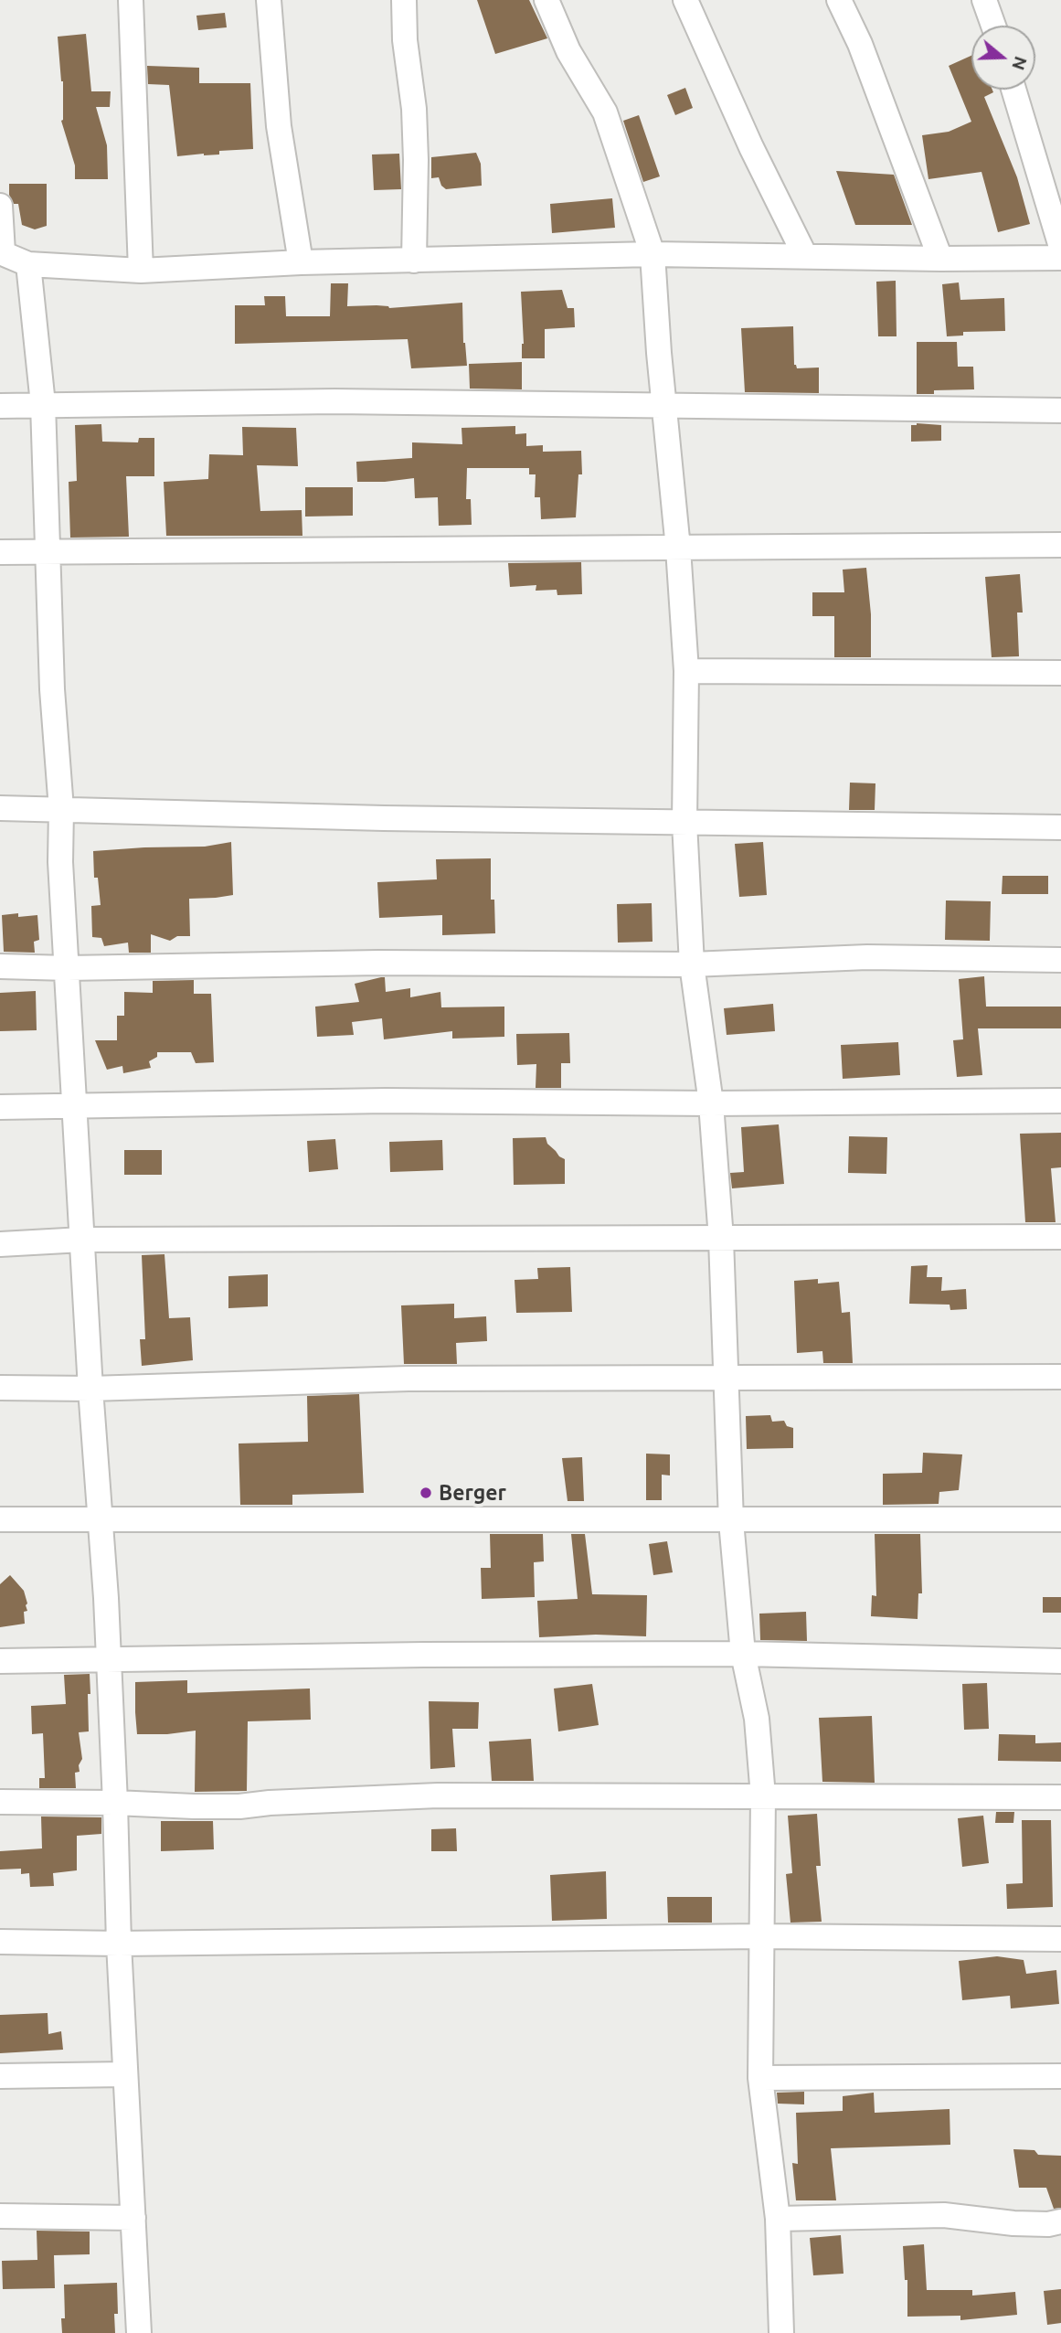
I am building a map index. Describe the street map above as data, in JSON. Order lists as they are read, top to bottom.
{
  "places": ["Berger"],
  "north": "right"
}
